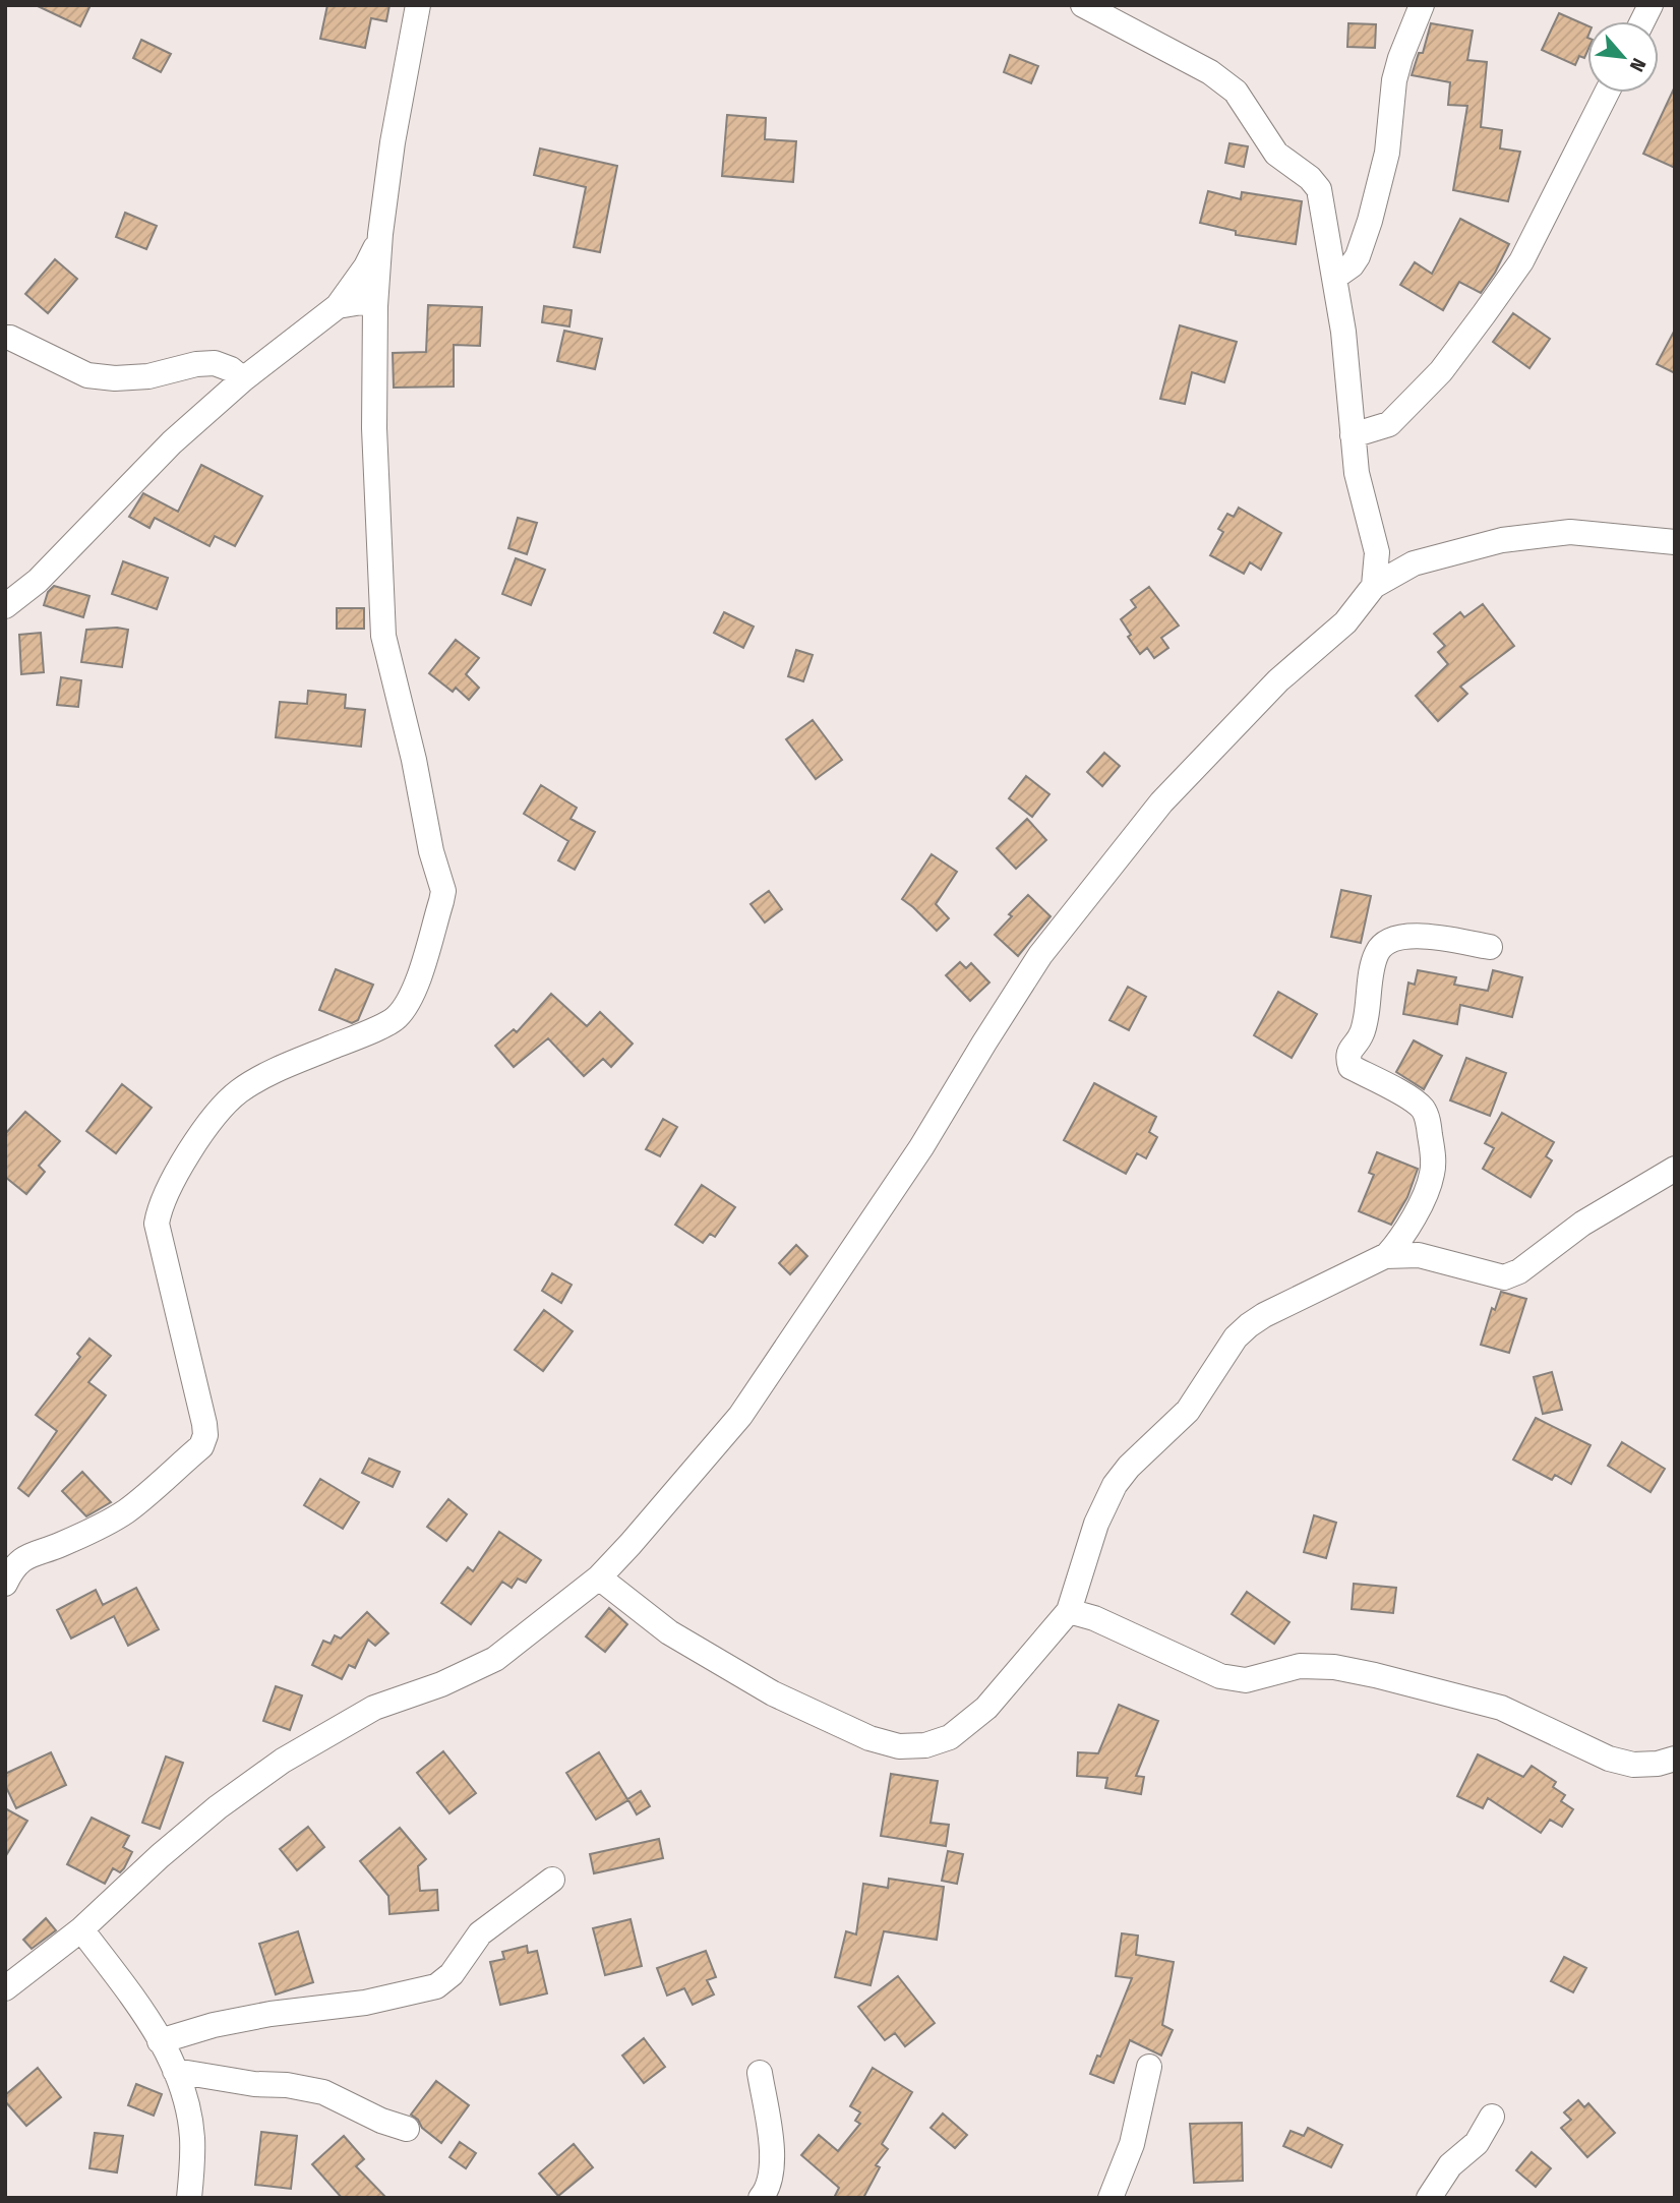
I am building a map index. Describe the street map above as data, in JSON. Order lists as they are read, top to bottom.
{
  "north": "bottom right"
}
